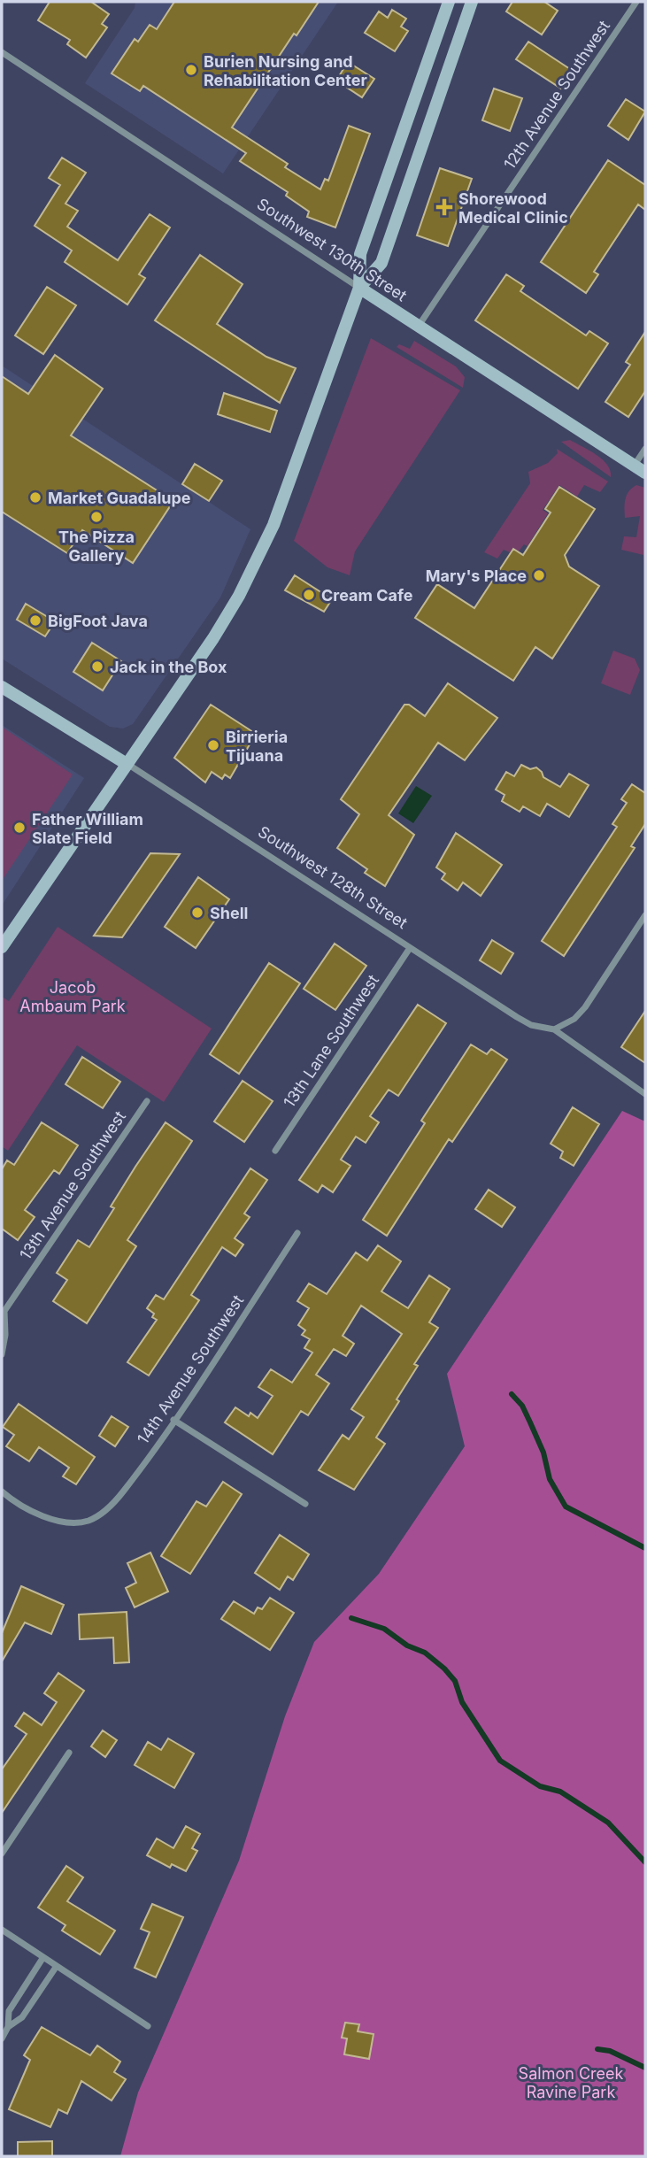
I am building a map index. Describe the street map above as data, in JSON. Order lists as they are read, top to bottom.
{
  "streets": {
    "main road": ["Southwest 130th Street", "Southwest 128th Street"],
    "street": [
      "12th Avenue Southwest",
      "13th Lane Southwest",
      "13th Avenue Southwest",
      "14th Avenue Southwest"
    ]
  },
  "crossings": [
    ["12th Avenue Southwest", "Southwest 130th Street"],
    ["Southwest 128th Street", "13th Lane Southwest"]
  ],
  "parks": ["Jacob Ambaum Park", "Salmon Creek Ravine Park"],
  "places": {
    "other": [
      "Burien Nursing and Rehabilitation Center",
      "Market Guadalupe",
      "The Pizza Gallery",
      "Mary's Place",
      "Cream Cafe",
      "BigFoot Java",
      "Jack in the Box",
      "Birrieria Tijuana",
      "Father William Slate Field",
      "Shell"
    ],
    "health": ["Shorewood Medical Clinic"]
  }
}
